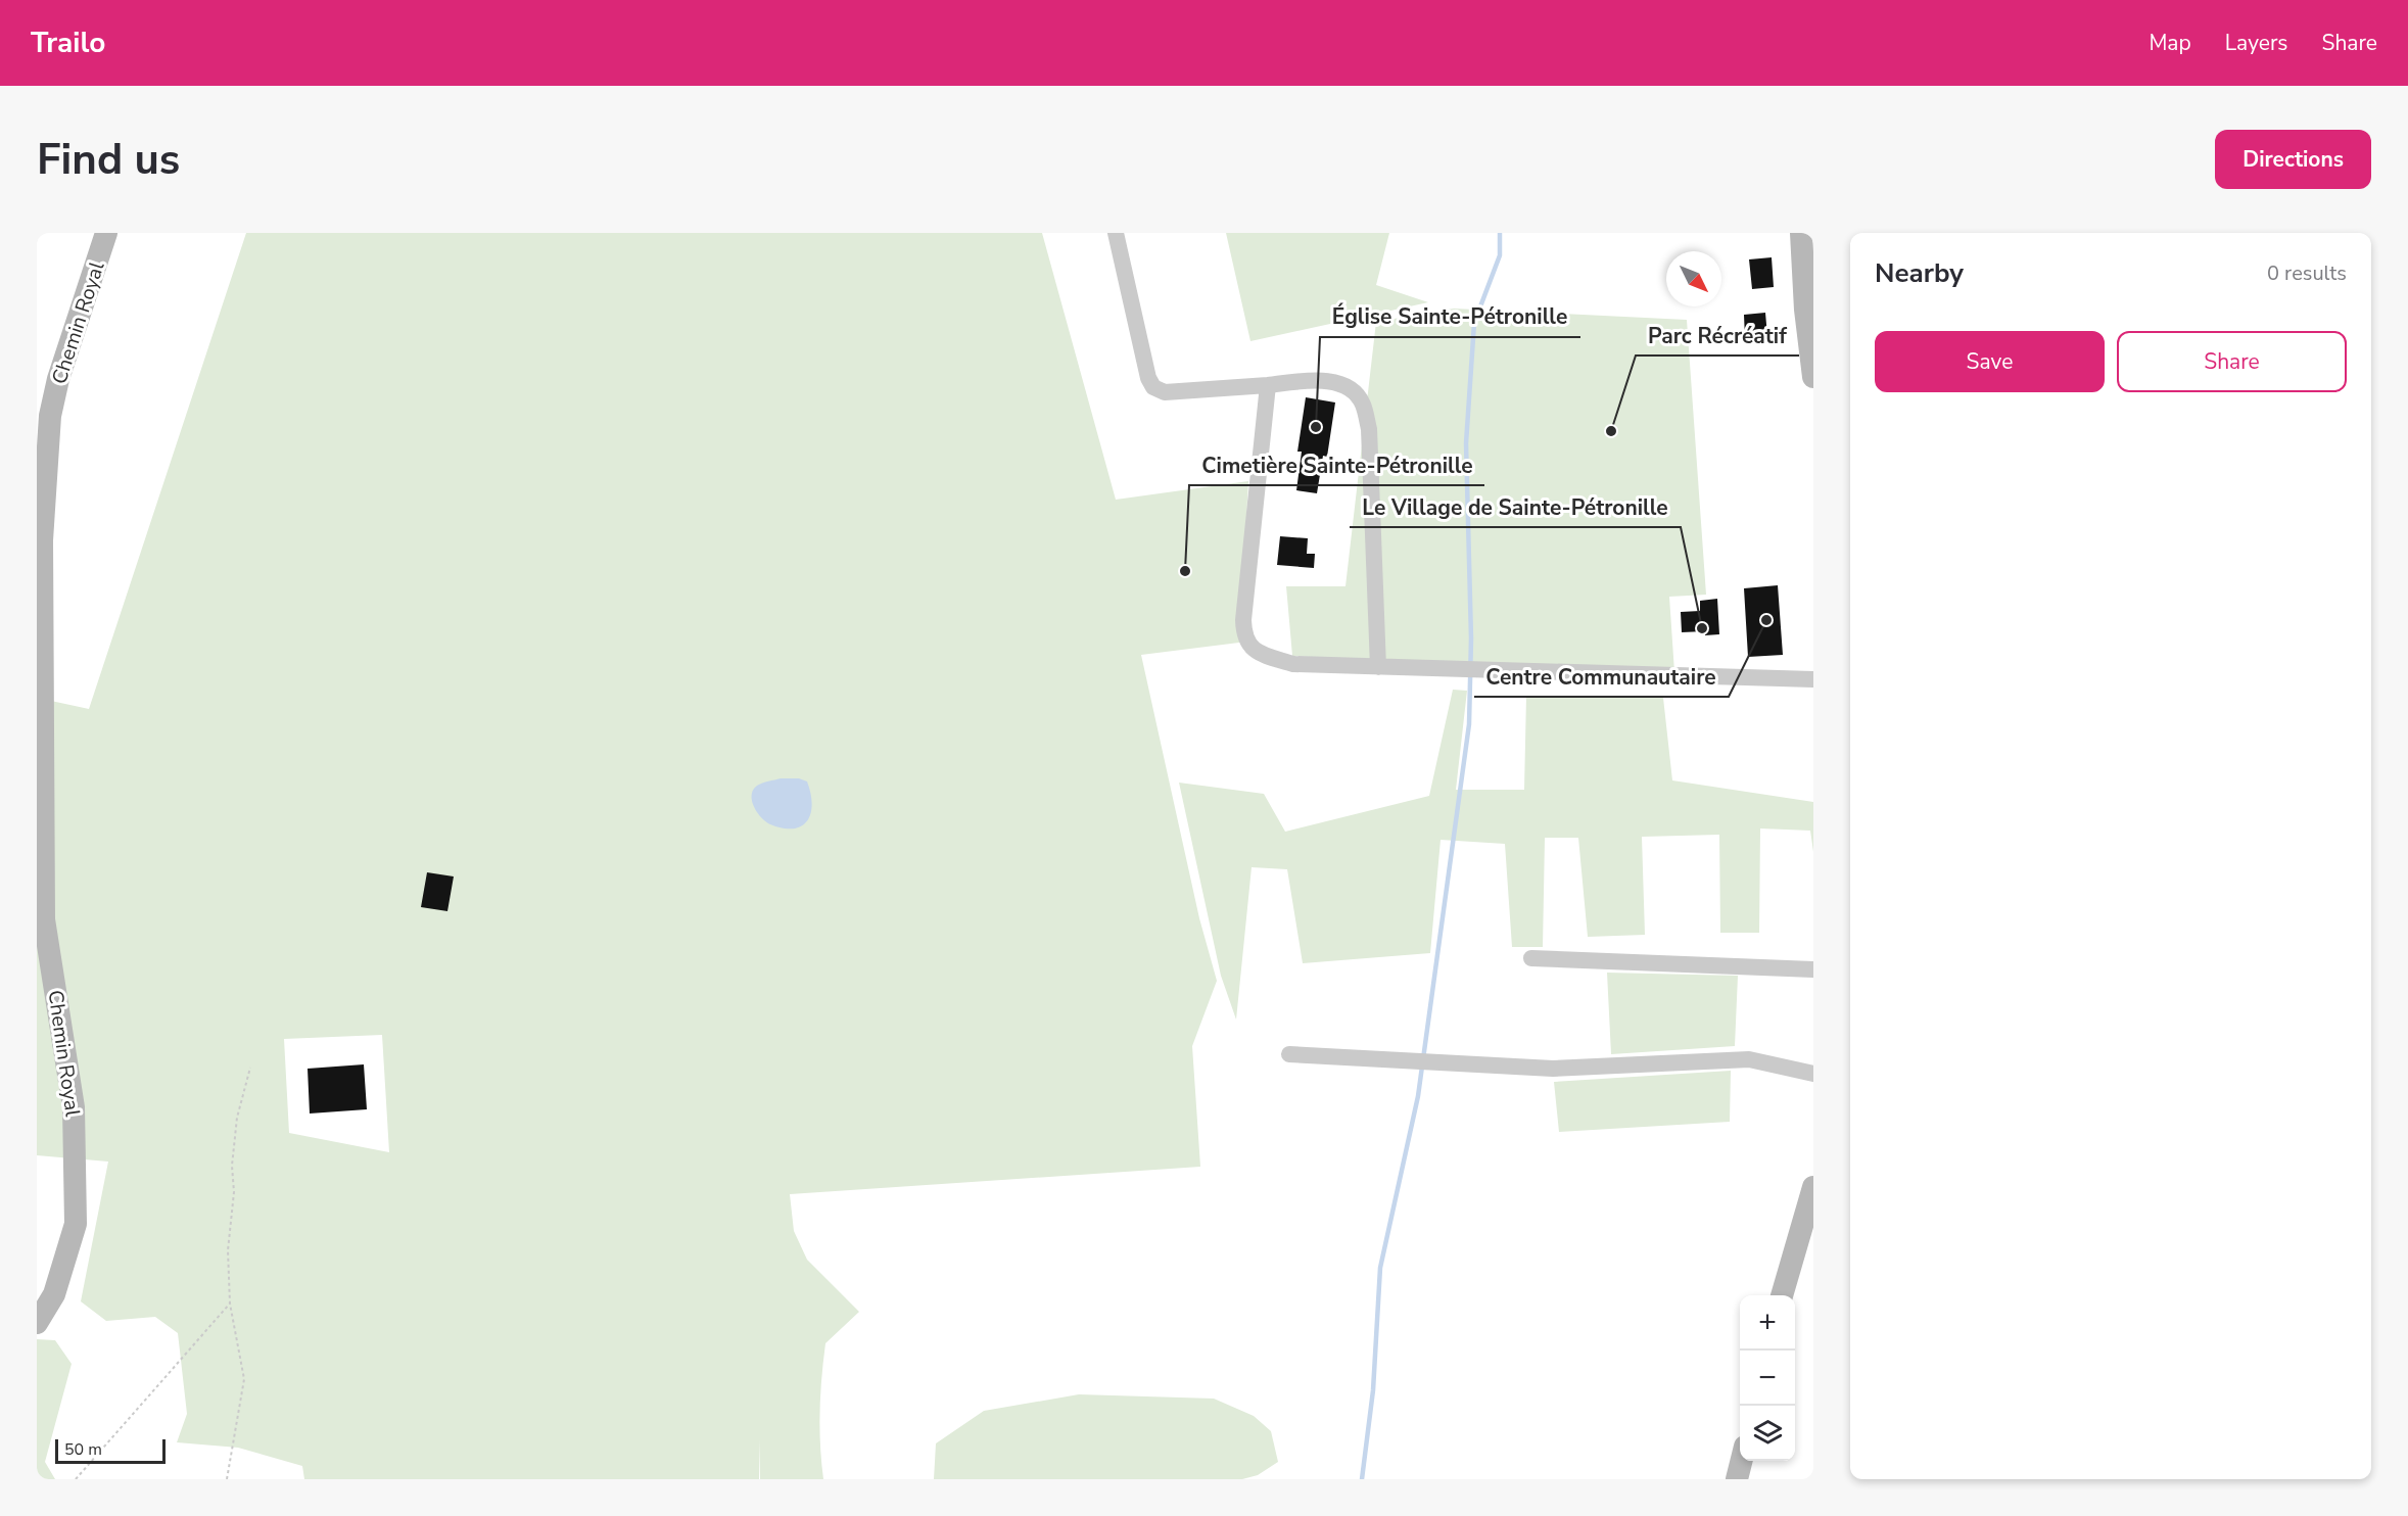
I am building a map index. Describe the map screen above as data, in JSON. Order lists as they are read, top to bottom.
{
  "streets": {
    "main road": ["Chemin Royal"]
  },
  "places": [
    "Église Sainte-Pétronille",
    "Parc Récréatif",
    "Cimetière Sainte-Pétronille",
    "Centre Communautaire",
    "Le Village de Sainte-Pétronille"
  ],
  "scale_bar": "50 m",
  "north": "bottom right",
  "page": {
    "header": "Trailo",
    "nav": ["Map", "Layers", "Share"],
    "buttons": [
      "Directions",
      ["Save", "Share"]
    ],
    "title": "Find us",
    "heading": ["Nearby", "0 results"],
    "map_buttons": ["+", "−"],
    "scale": "50 m"
  }
}
